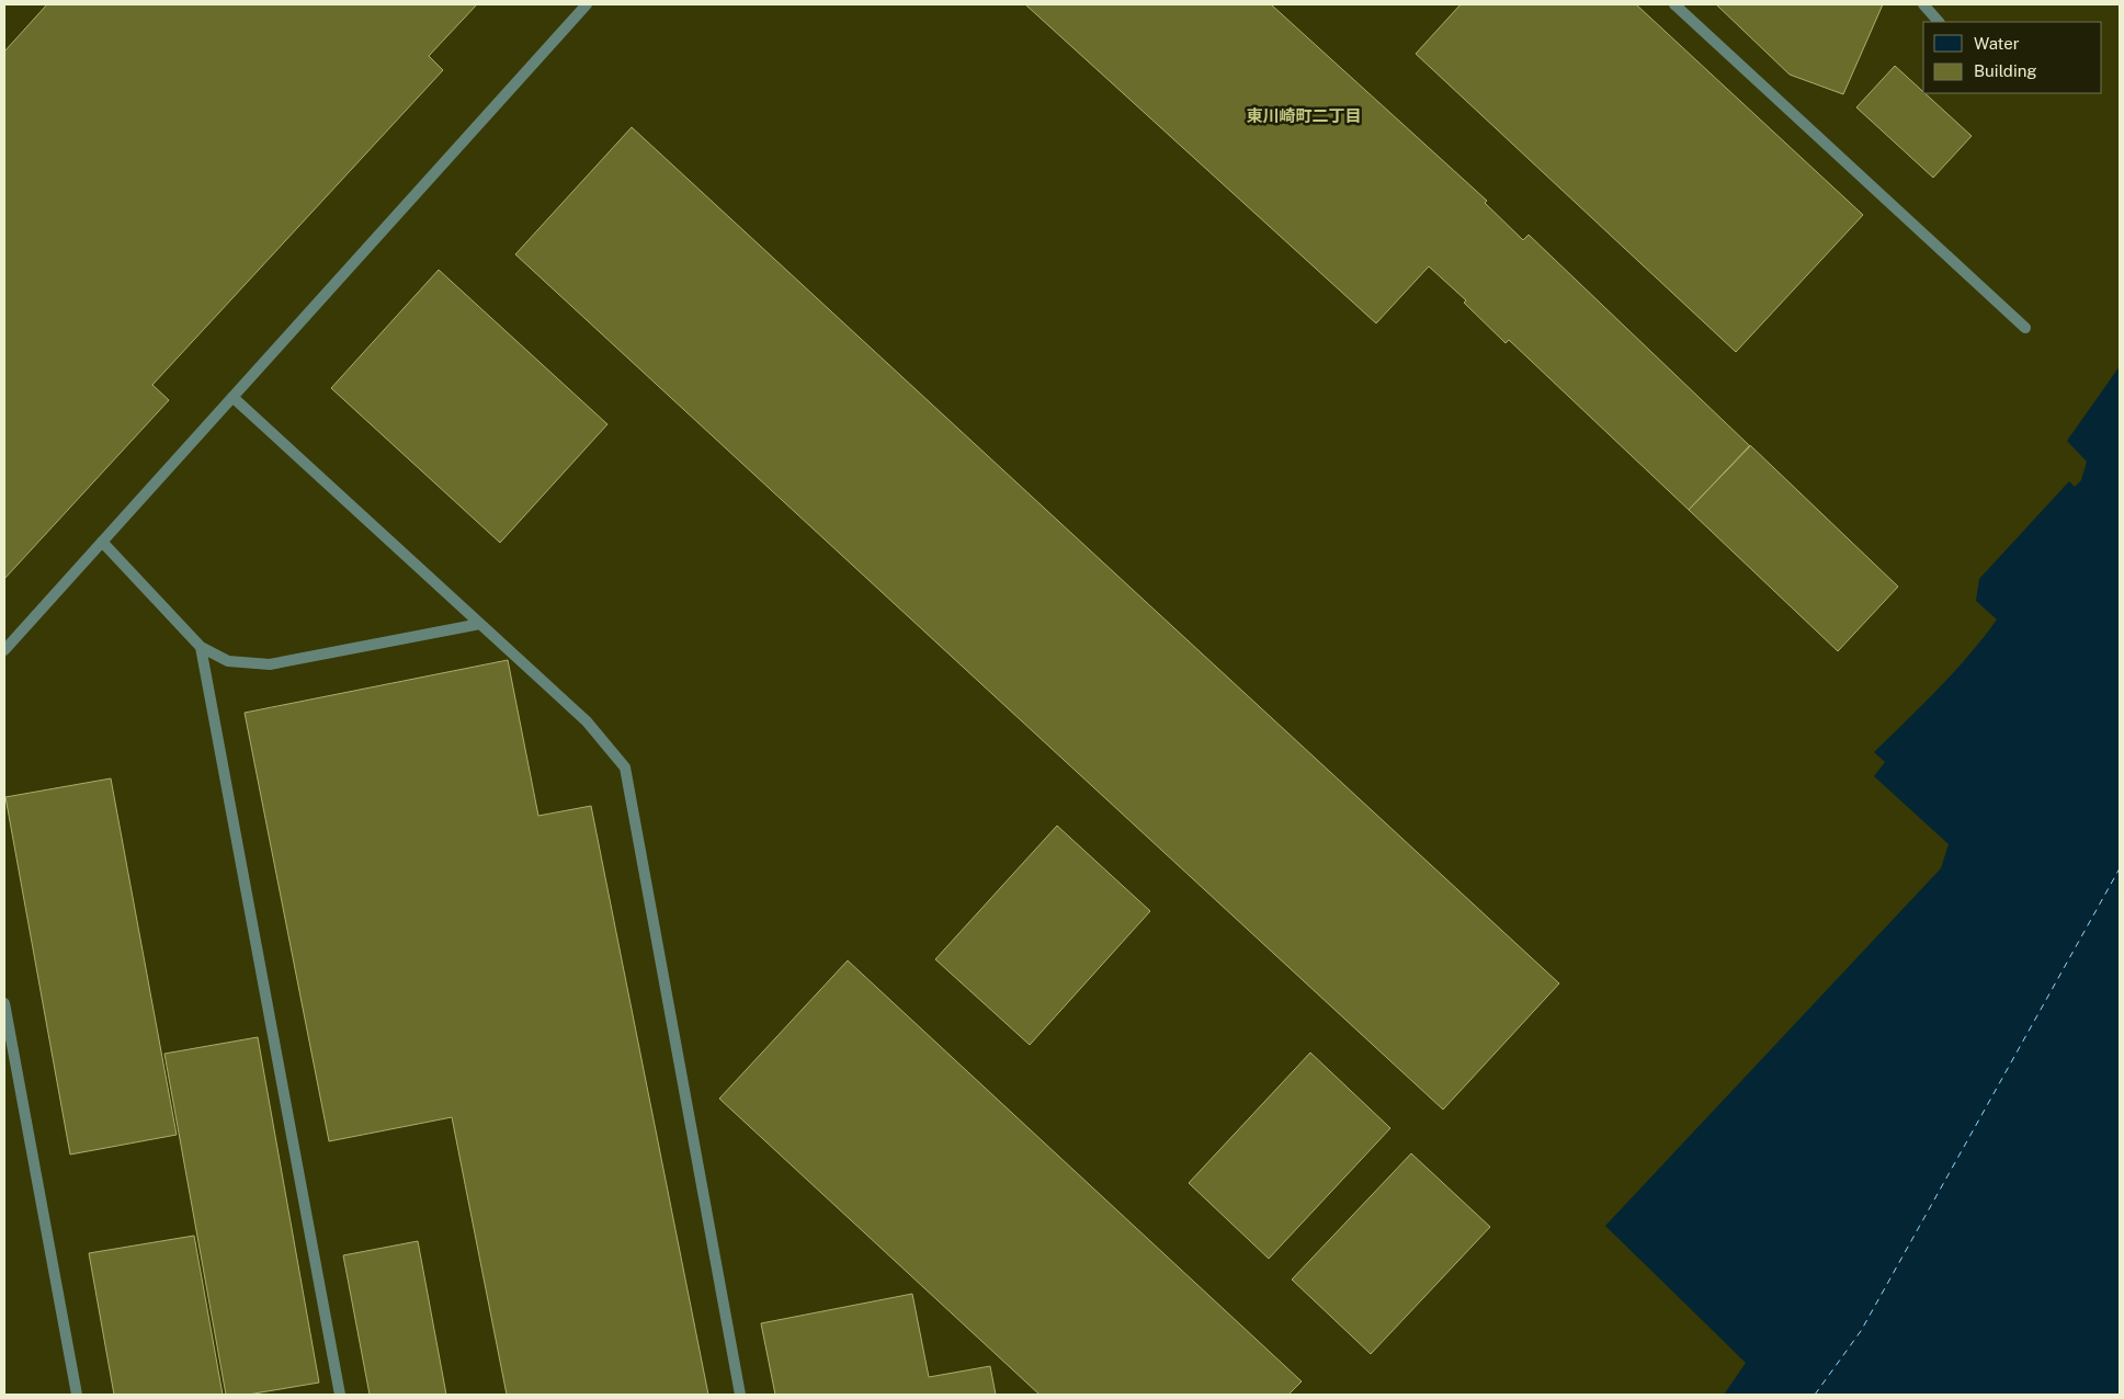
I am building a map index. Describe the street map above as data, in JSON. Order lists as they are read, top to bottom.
{
  "districts": ["東川崎町二丁目"],
  "legend": ["Water", "Building"]
}
